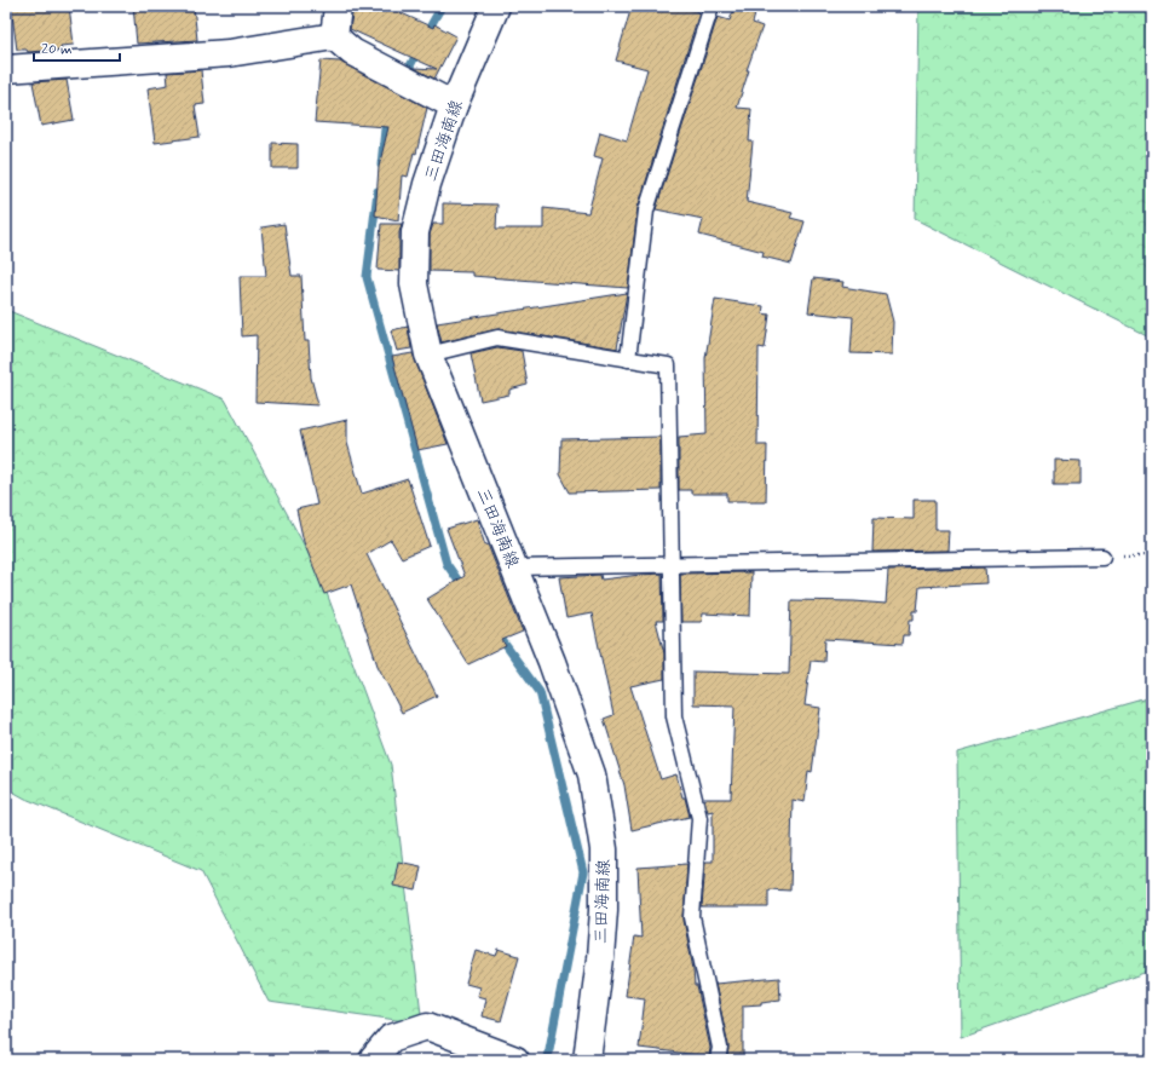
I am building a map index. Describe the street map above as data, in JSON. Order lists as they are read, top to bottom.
{
  "streets": {
    "main road": ["三田海南線"]
  },
  "scale_bar": "20 m"
}
